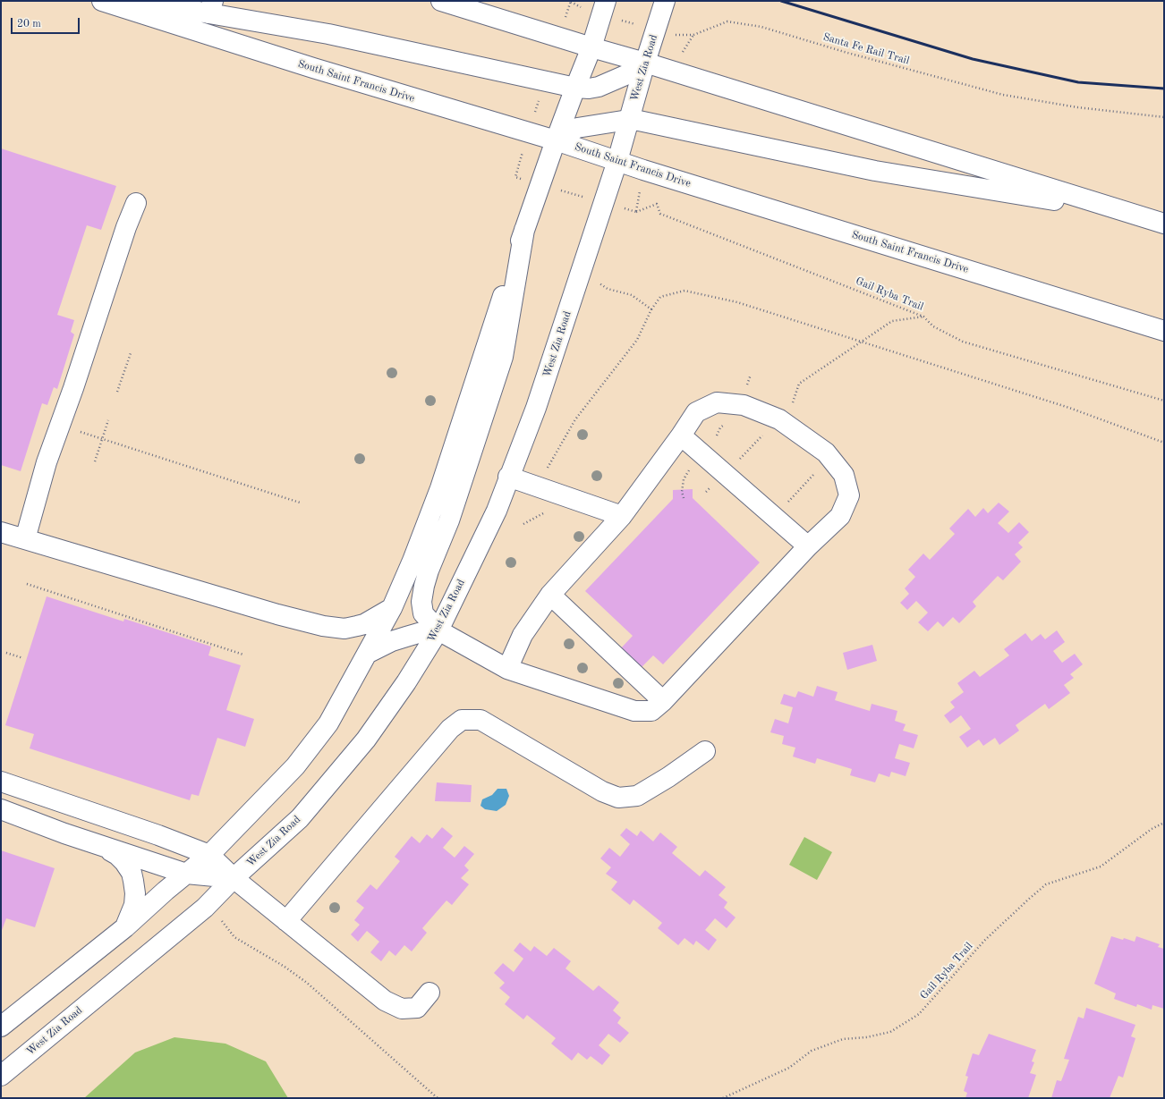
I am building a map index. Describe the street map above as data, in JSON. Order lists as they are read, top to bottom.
{
  "streets": {
    "main road": ["West Zia Road", "South Saint Francis Drive"],
    "path": ["Santa Fe Rail Trail", "Gail Ryba Trail"]
  },
  "crossings": [
    ["Santa Fe Rail Trail", "West Zia Road"],
    ["West Zia Road", "South Saint Francis Drive"],
    ["West Zia Road", "Gail Ryba Trail"]
  ],
  "scale_bar": "20 m"
}
